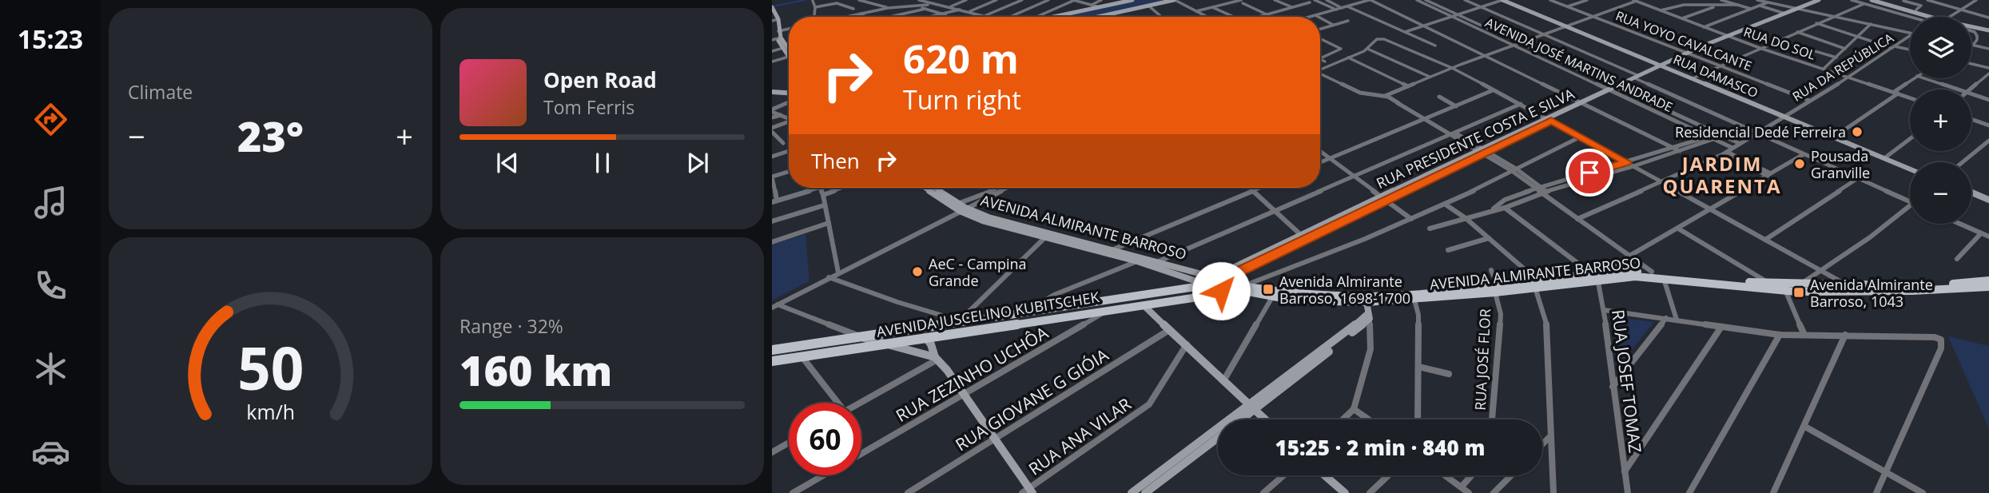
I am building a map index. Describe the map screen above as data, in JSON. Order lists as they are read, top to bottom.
{
  "streets": {
    "main road": ["AVENIDA ALMIRANTE BARROSO", "AVENIDA JUSCELINO KUBITSCHEK"],
    "street": [
      "RUA YOYO CAVALCANTE",
      "RUA DO SOL",
      "AVENIDA JOSÉ MARTINS ANDRADE",
      "RUA DA REPÚBLICA",
      "RUA DAMASCO",
      "RUA PRESIDENTE COSTA E SILVA",
      "RUA JOSÉ FLOR",
      "RUA ZEZINHO UCHÔA",
      "RUA JOSEF TOMAZ",
      "RUA GIOVANE G GIÓIA",
      "RUA ANA VILAR"
    ]
  },
  "crossings": [
    ["RUA YOYO CAVALCANTE", "RUA DA REPÚBLICA"],
    ["RUA YOYO CAVALCANTE", "RUA PRESIDENTE COSTA E SILVA"],
    ["RUA DO SOL", "RUA DA REPÚBLICA"],
    ["RUA DO SOL", "RUA PRESIDENTE COSTA E SILVA"],
    ["AVENIDA JOSÉ MARTINS ANDRADE", "RUA DA REPÚBLICA"],
    ["AVENIDA JOSÉ MARTINS ANDRADE", "RUA PRESIDENTE COSTA E SILVA"],
    ["RUA DA REPÚBLICA", "RUA DAMASCO"],
    ["RUA DAMASCO", "RUA PRESIDENTE COSTA E SILVA"],
    ["RUA PRESIDENTE COSTA E SILVA", "AVENIDA ALMIRANTE BARROSO"],
    ["RUA PRESIDENTE COSTA E SILVA", "AVENIDA JUSCELINO KUBITSCHEK"],
    ["AVENIDA ALMIRANTE BARROSO", "AVENIDA JUSCELINO KUBITSCHEK"],
    ["AVENIDA ALMIRANTE BARROSO", "RUA JOSÉ FLOR"],
    ["AVENIDA ALMIRANTE BARROSO", "RUA JOSEF TOMAZ"],
    ["AVENIDA JUSCELINO KUBITSCHEK", "RUA ZEZINHO UCHÔA"]
  ],
  "districts": ["JARDIM QUARENTA"],
  "places": {
    "other": ["Residencial Dedé Ferreira", "Pousada Granville", "AeC - Campina Grande"],
    "transit": ["Avenida Almirante Barroso, 1698-1700", "Avenida Almirante Barroso, 1043"]
  },
  "page": {
    "tabs": "15:23",
    "tile": [
      "Climate",
      ["Range · 32%", "160 km"]
    ],
    "map_buttons": ["+", "−"],
    "turn": ["620 m", "Turn right"],
    "song": ["Open Road", "Tom Ferris"],
    "heat": ["−", "23°", "+"],
    "then": "Then",
    "limit": "60",
    "trip": "15:25 · 2 min · 840 m",
    "gauge": ["50", "km/h"]
  }
}
